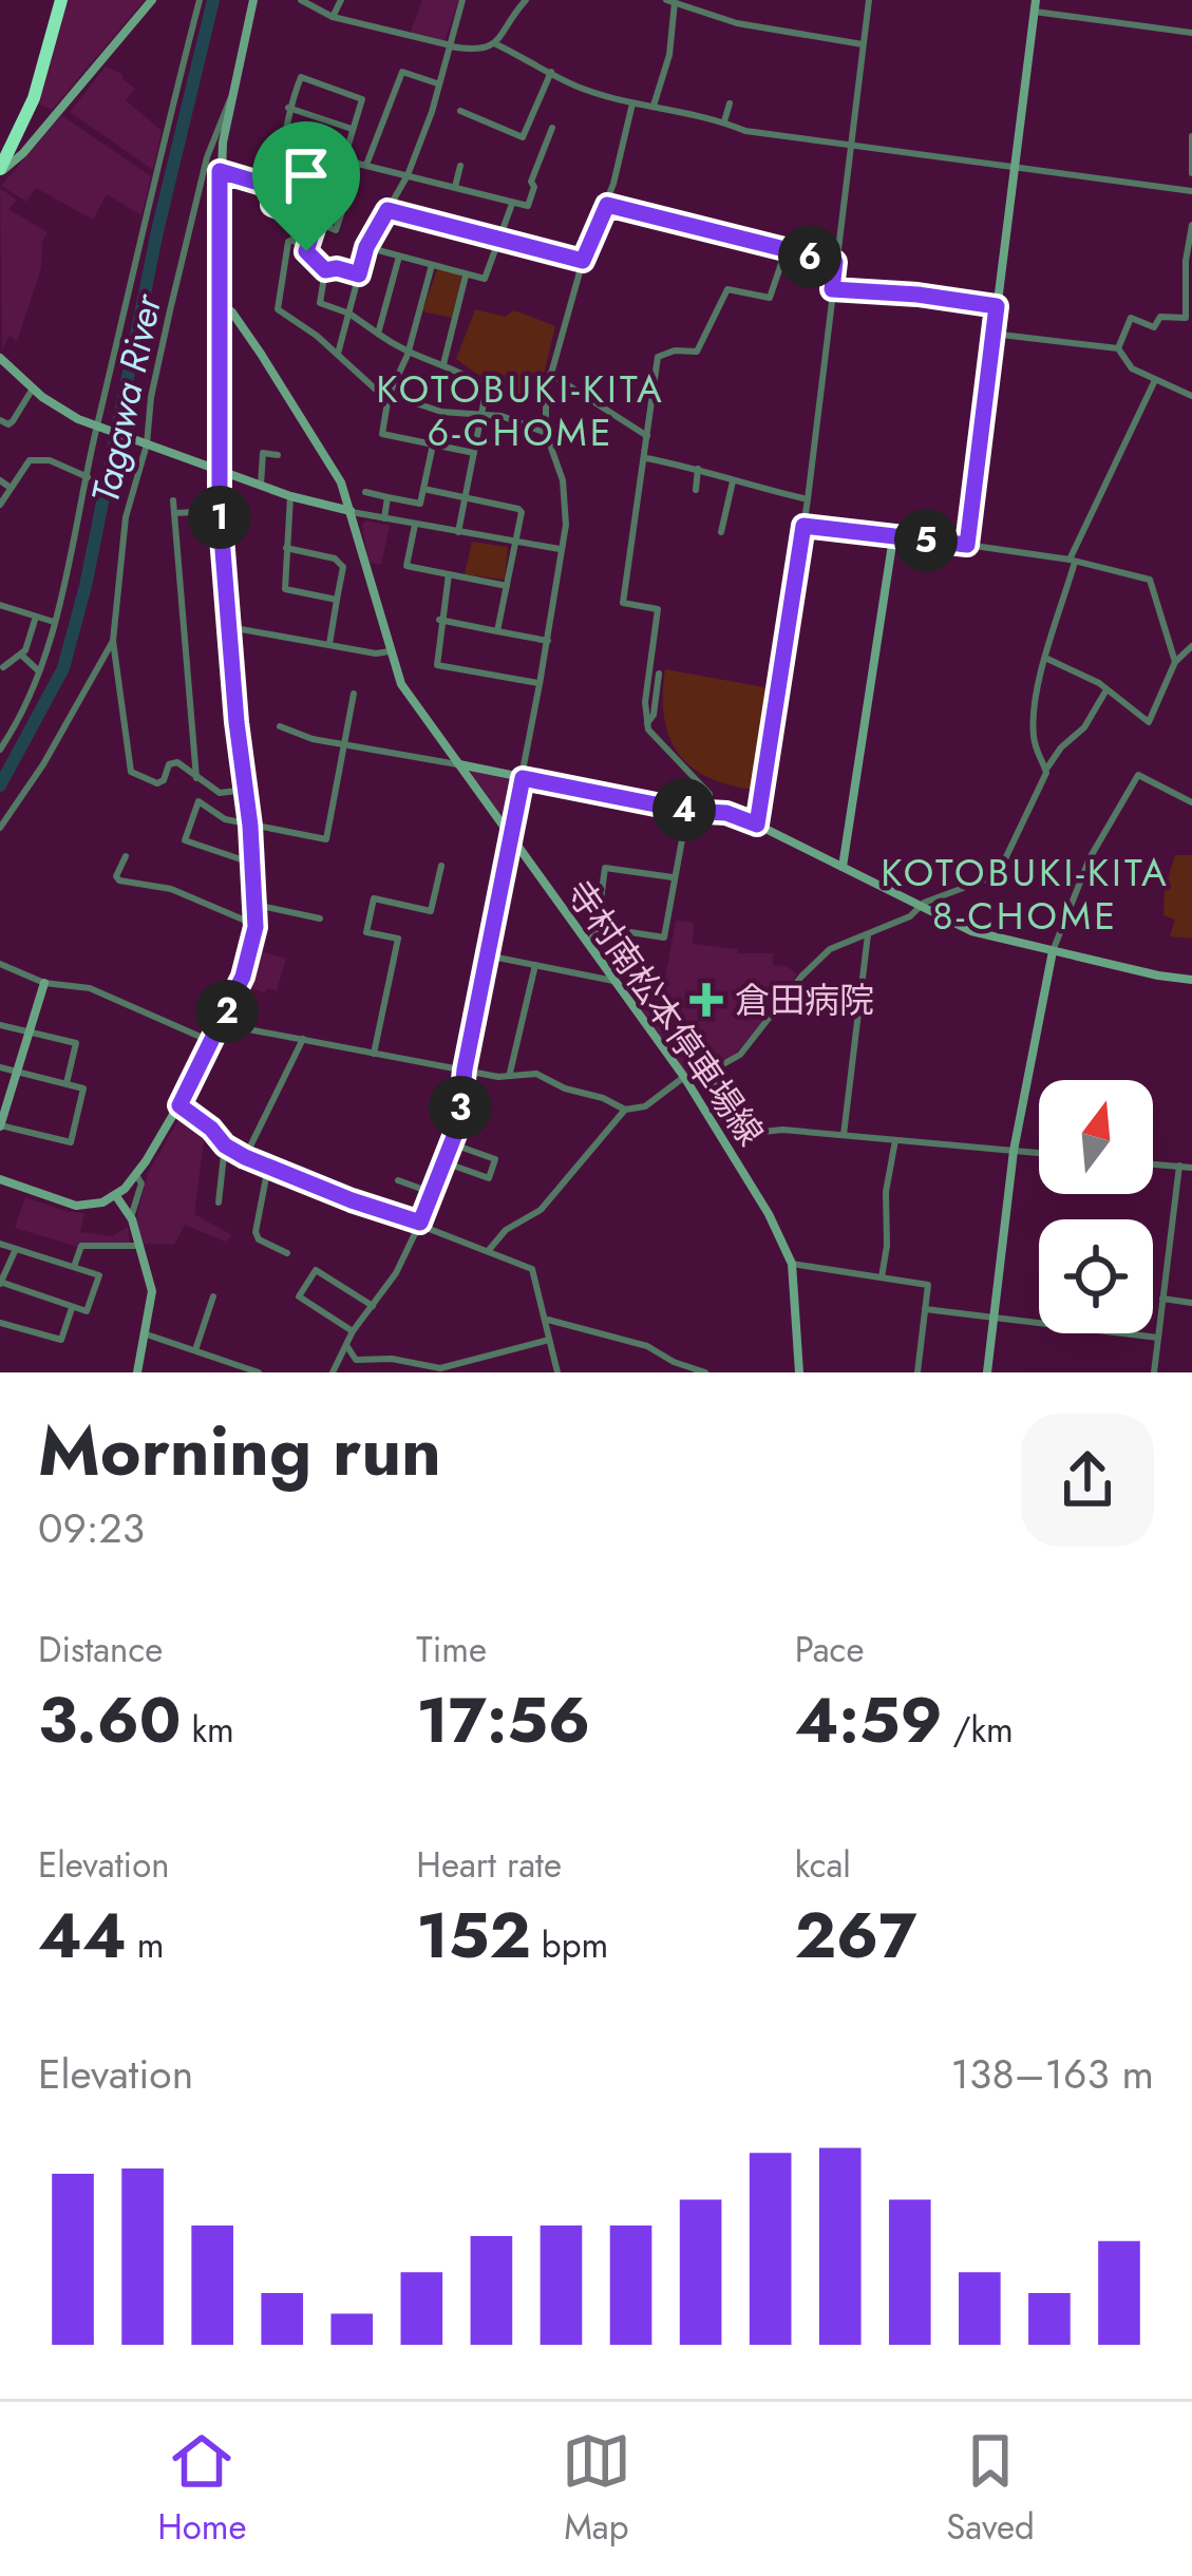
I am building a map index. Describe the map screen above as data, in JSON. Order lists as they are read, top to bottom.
{
  "streets": {
    "main road": ["寺村南松本停車場線"]
  },
  "districts": ["KOTOBUKI-KITA 6-CHOME", "KOTOBUKI-KITA 8-CHOME"],
  "water": ["Tagawa River"],
  "places": {
    "health": ["倉田病院"]
  },
  "north": "top",
  "page": {
    "pins": [
      "6",
      "1",
      "5",
      "4",
      "2",
      "3"
    ],
    "heading": ["Morning run", "09:23"],
    "stats": [
      ["Distance", "3.60 km"],
      ["Time", "17:56"],
      ["Pace", "4:59 /km"],
      ["Elevation", "44 m"],
      ["Heart rate", "152 bpm"],
      ["kcal", "267"]
    ],
    "chart": ["Elevation", "138–163 m"],
    "tabs": ["Home", "Map", "Saved"]
  }
}
